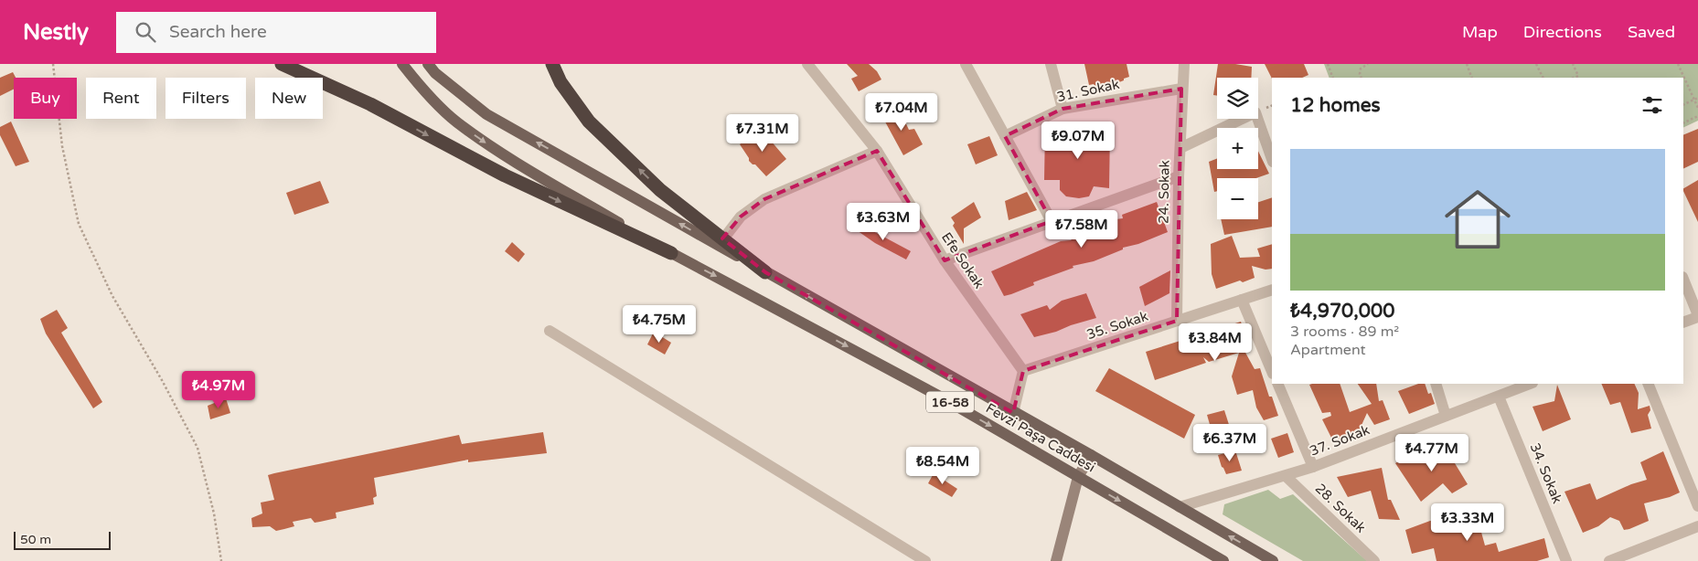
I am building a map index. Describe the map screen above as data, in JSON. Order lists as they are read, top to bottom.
{
  "streets": {
    "main road": ["16-58", "Fevzi Paşa Caddesi"],
    "street": [
      "31. Sokak",
      "24. Sokak",
      "Efe Sokak",
      "35. Sokak",
      "37. Sokak",
      "34. Sokak",
      "28. Sokak"
    ]
  },
  "crossings": [
    ["31. Sokak", "24. Sokak"],
    ["24. Sokak", "35. Sokak"],
    ["Efe Sokak", "35. Sokak"],
    ["Fevzi Paşa Caddesi", "37. Sokak"],
    ["37. Sokak", "34. Sokak"],
    ["37. Sokak", "28. Sokak"]
  ],
  "scale_bar": "50 m",
  "page": {
    "header": "Nestly",
    "search": "Search here",
    "nav": ["Map", "Directions", "Saved"],
    "map_buttons": ["+", "−"],
    "chip": [
      "Buy",
      "Rent",
      "Filters",
      "New"
    ],
    "heading": "12 homes",
    "price": [
      "₺7.04M",
      "₺7.31M",
      "₺9.07M",
      "₺3.63M",
      "₺7.58M",
      "₺4.75M",
      "₺3.84M",
      "₺4.97M",
      "₺6.37M",
      "₺4.77M",
      "₺8.54M",
      "₺3.33M"
    ],
    "list": [
      {
        "name": "₺4,970,000",
        "note": "3 rooms · 89 m² · Apartment"
      }
    ],
    "scale": "50 m"
  }
}
